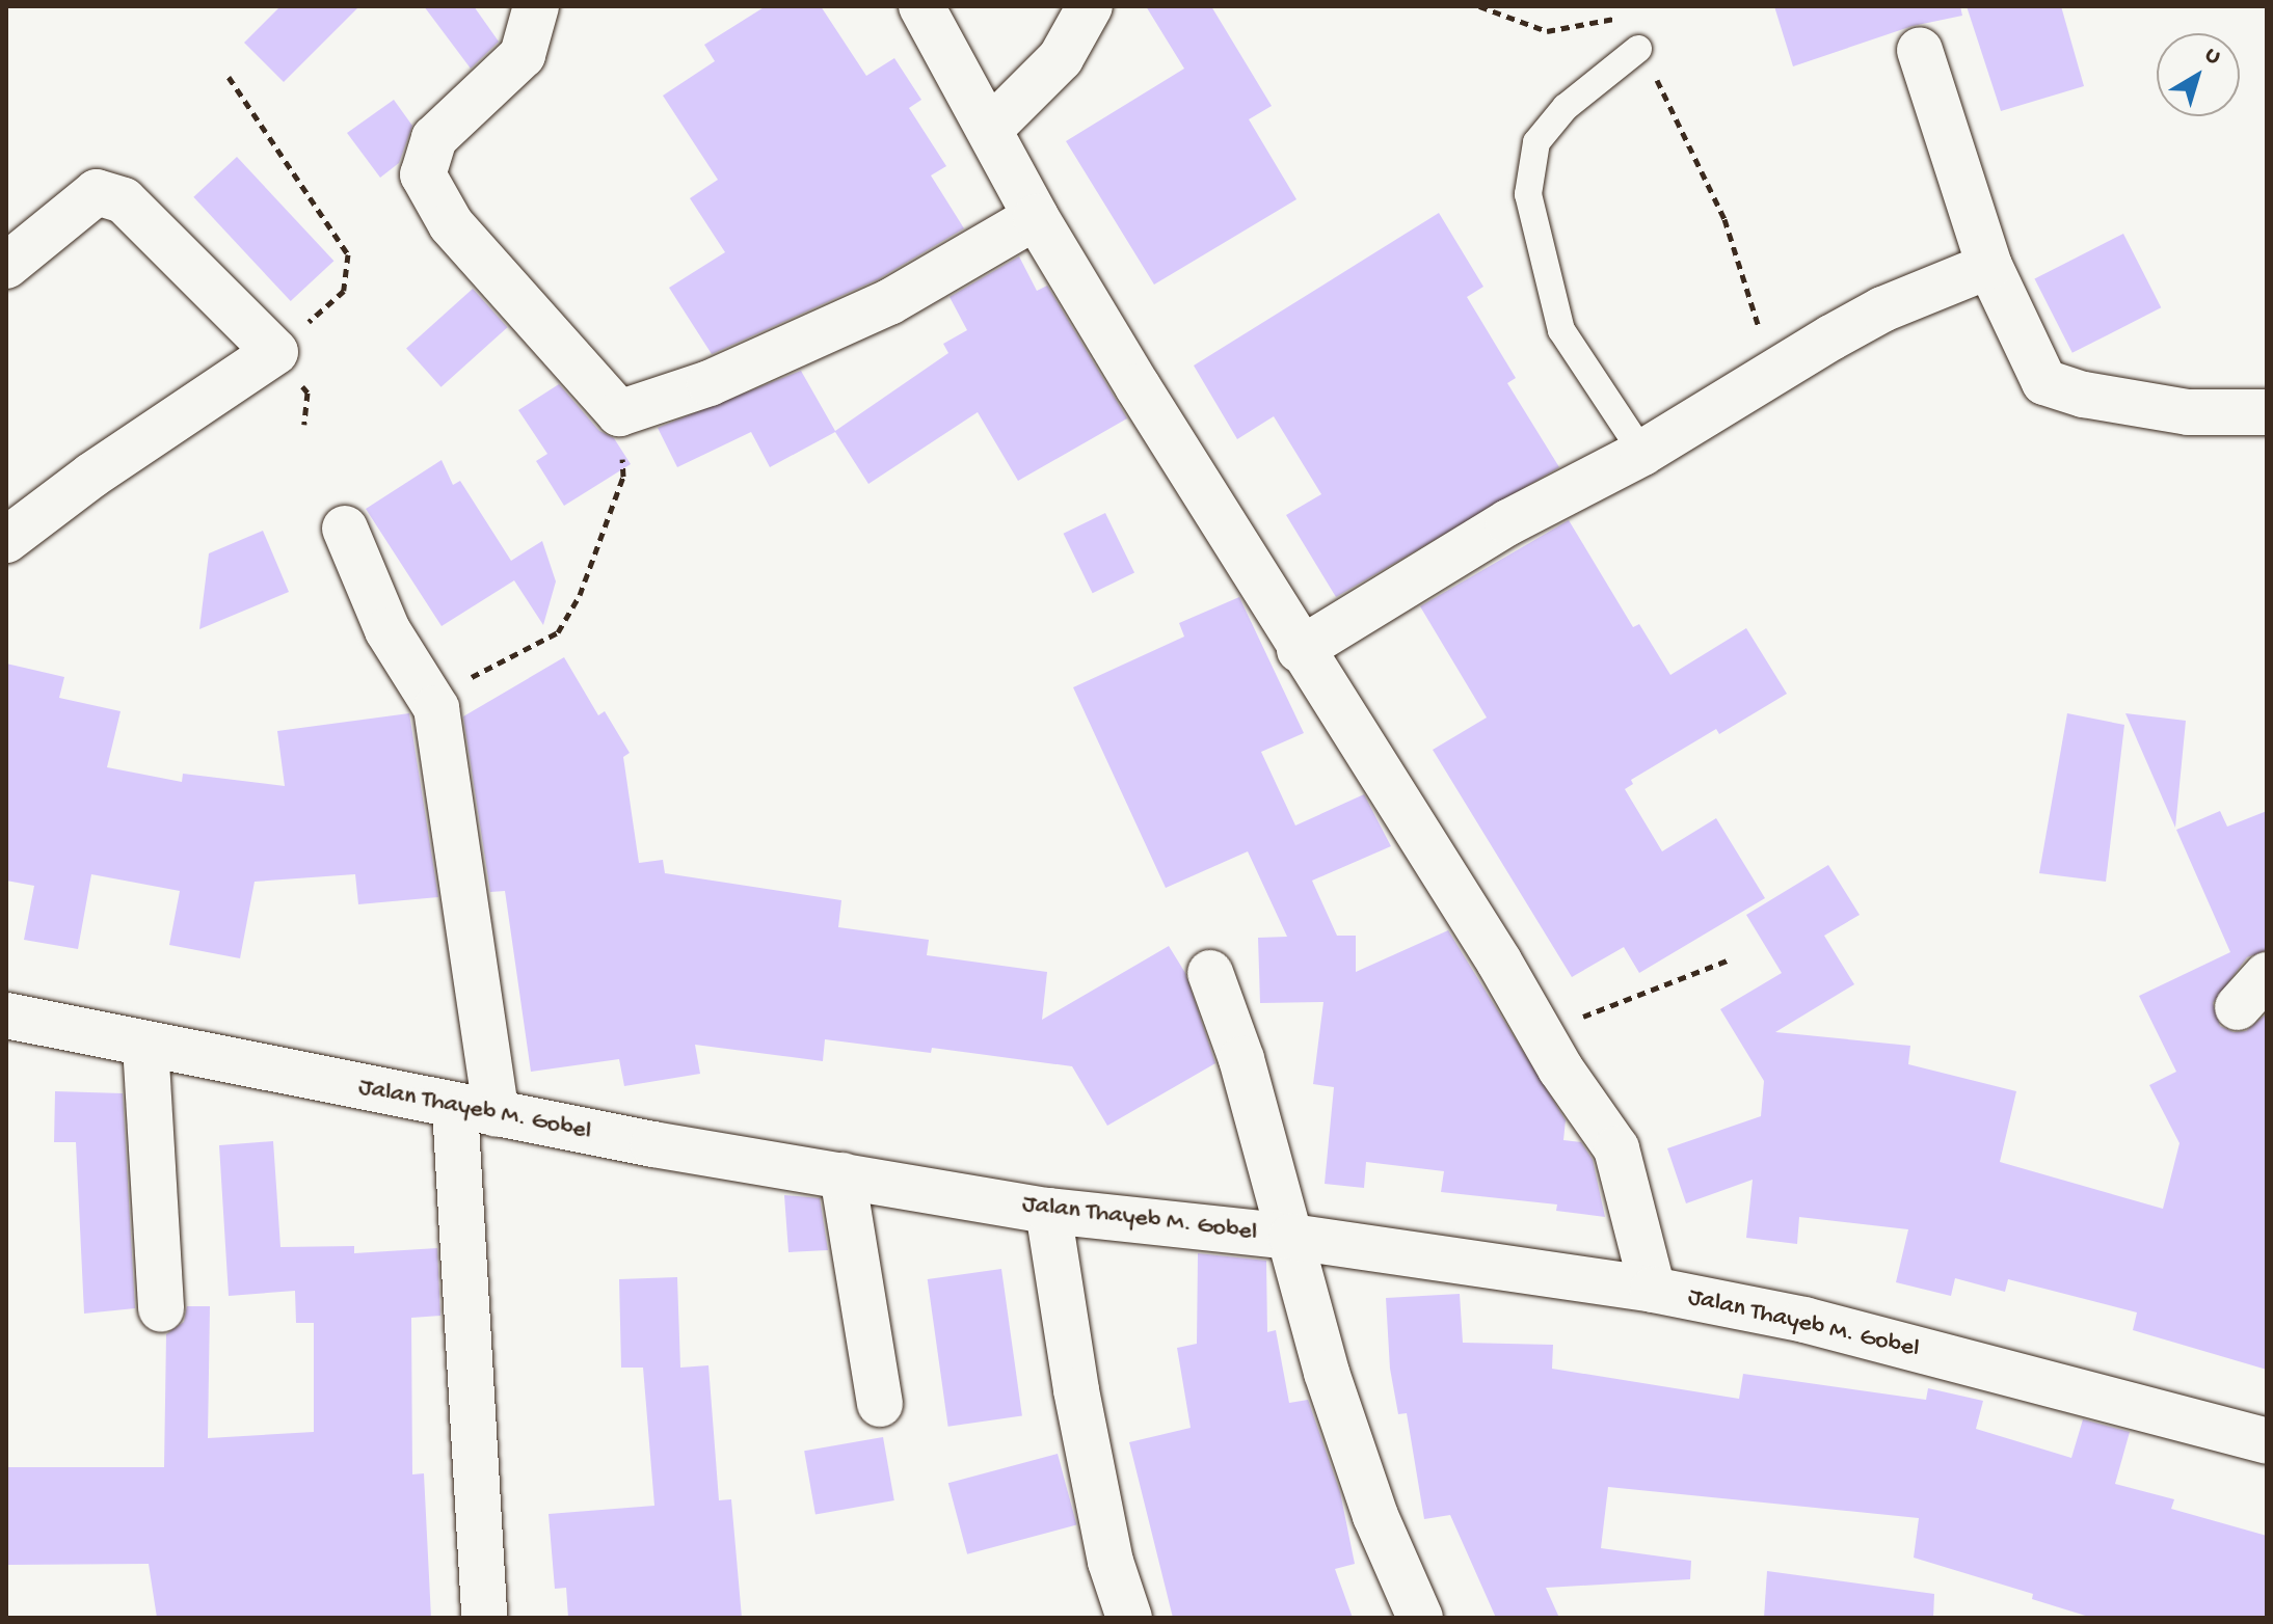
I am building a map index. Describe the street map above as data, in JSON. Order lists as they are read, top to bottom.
{
  "streets": {
    "street": ["Jalan Thayeb M. Gobel"]
  },
  "north": "top right"
}
